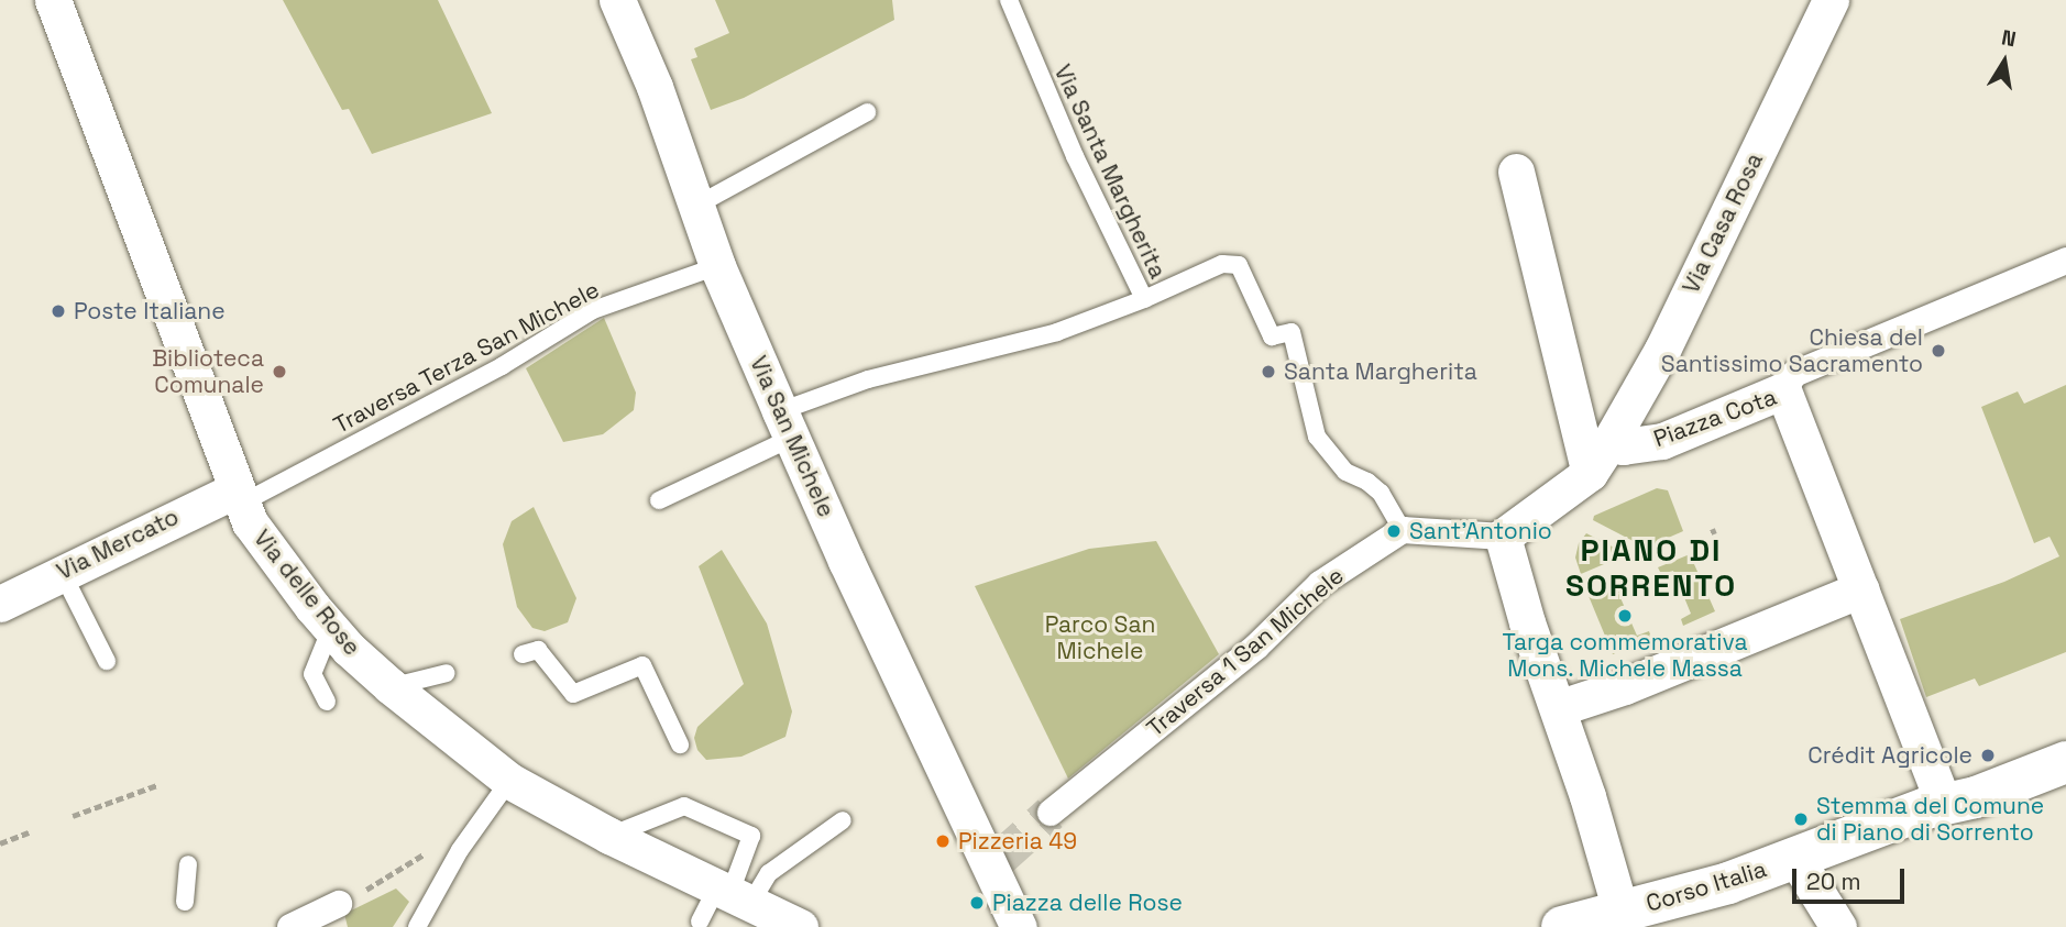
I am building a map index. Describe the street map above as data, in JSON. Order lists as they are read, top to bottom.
{
  "streets": {
    "main road": ["Corso Italia"],
    "street": [
      "Via Casa Rosa",
      "Piazza Cota",
      "Via San Michele",
      "Via Mercato",
      "Via delle Rose",
      "Traversa 1 San Michele"
    ],
    "lane": ["Via Santa Margherita", "Traversa Terza San Michele"]
  },
  "crossings": [
    ["Via Santa Margherita", "Traversa 1 San Michele"],
    ["Via Casa Rosa", "Piazza Cota"],
    ["Traversa Terza San Michele", "Via San Michele"],
    ["Traversa Terza San Michele", "Via Mercato"],
    ["Traversa Terza San Michele", "Via delle Rose"],
    ["Piazza Cota", "Corso Italia"],
    ["Via Mercato", "Via delle Rose"]
  ],
  "districts": ["PIANO DI SORRENTO"],
  "parks": ["Parco San Michele"],
  "places": [
    "Poste Italiane",
    "Chiesa del Santissimo Sacramento",
    "Biblioteca Comunale",
    "Santa Margherita",
    "Sant'Antonio",
    "Targa commemorativa Mons. Michele Massa",
    "Crédit Agricole",
    "Stemma del Comune di Piano di Sorrento",
    "Pizzeria 49",
    "Piazza delle Rose"
  ],
  "scale_bar": "20 m",
  "north": "top"
}
